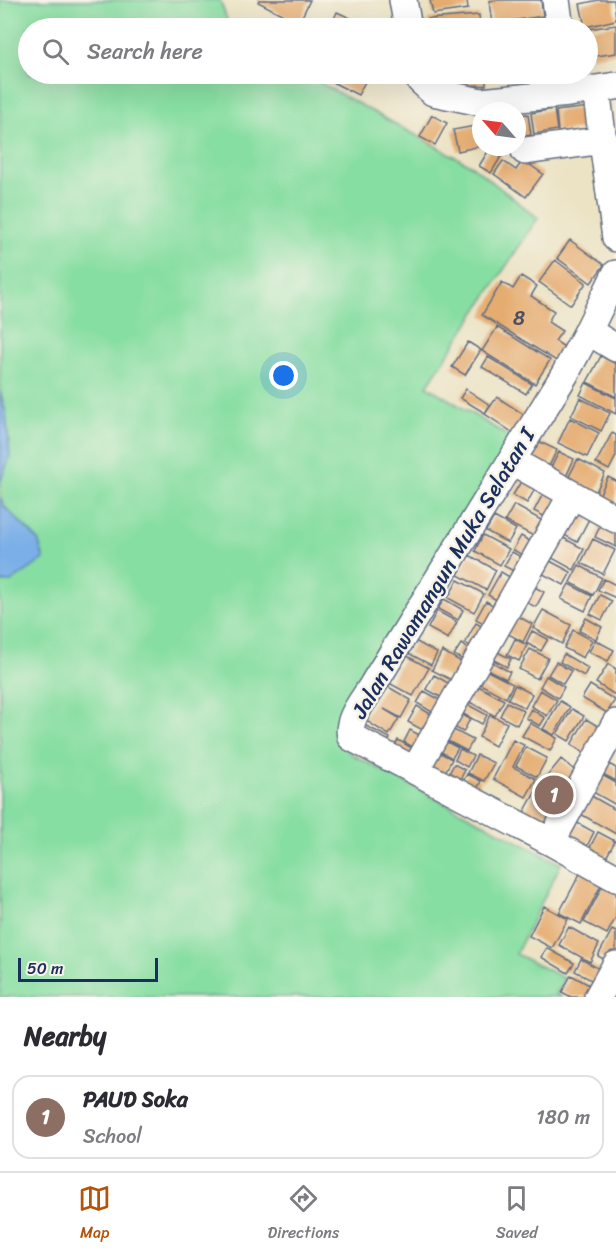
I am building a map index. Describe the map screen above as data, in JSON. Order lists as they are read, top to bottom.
{
  "streets": {
    "street": ["Jalan Rawamangun Muka Selatan I"]
  },
  "house_numbers": ["8"],
  "scale_bar": "50 m",
  "north": "top left",
  "page": {
    "search": "Search here",
    "pins": "1",
    "scale": "50 m",
    "heading": "Nearby",
    "list": [
      {
        "mark": "1",
        "name": "PAUD Soka",
        "note": "School",
        "value": "180 m"
      }
    ],
    "nav": ["Map", "Directions", "Saved"]
  }
}
